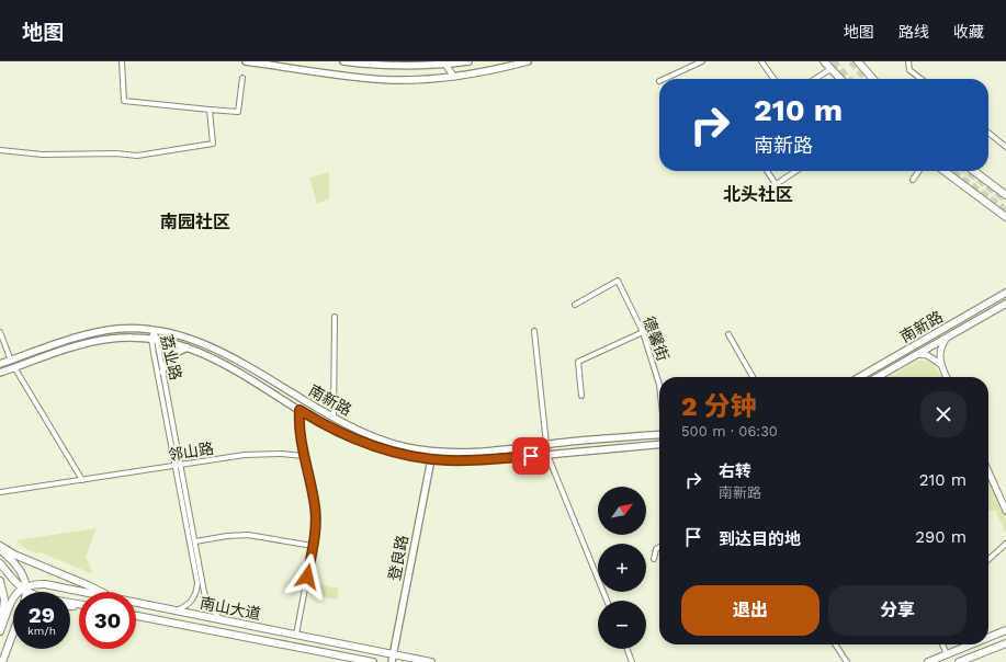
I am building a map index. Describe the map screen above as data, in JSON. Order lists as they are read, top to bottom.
{
  "streets": {
    "main road": ["南新路", "登良路", "南山大道"],
    "street": ["德馨街", "荔业路", "邻山路"]
  },
  "crossings": [
    ["南新路", "荔业路"],
    ["南新路", "登良路"],
    ["荔业路", "邻山路"],
    ["荔业路", "南山大道"],
    ["登良路", "南山大道"]
  ],
  "districts": ["北头社区", "南园社区"],
  "north": "top right",
  "page": {
    "header": "地图",
    "nav": ["地图", "路线", "收藏"],
    "turn": ["210 m", "南新路"],
    "heading": ["2 分钟", "500 m · 06:30"],
    "list": [
      {
        "name": "右转",
        "note": "南新路",
        "value": "210 m"
      },
      {
        "name": "到达目的地",
        "value": "290 m"
      }
    ],
    "map_buttons": ["+", "−"],
    "buttons": ["退出", "分享"],
    "speed": "29 km/h",
    "limit": "30"
  }
}
